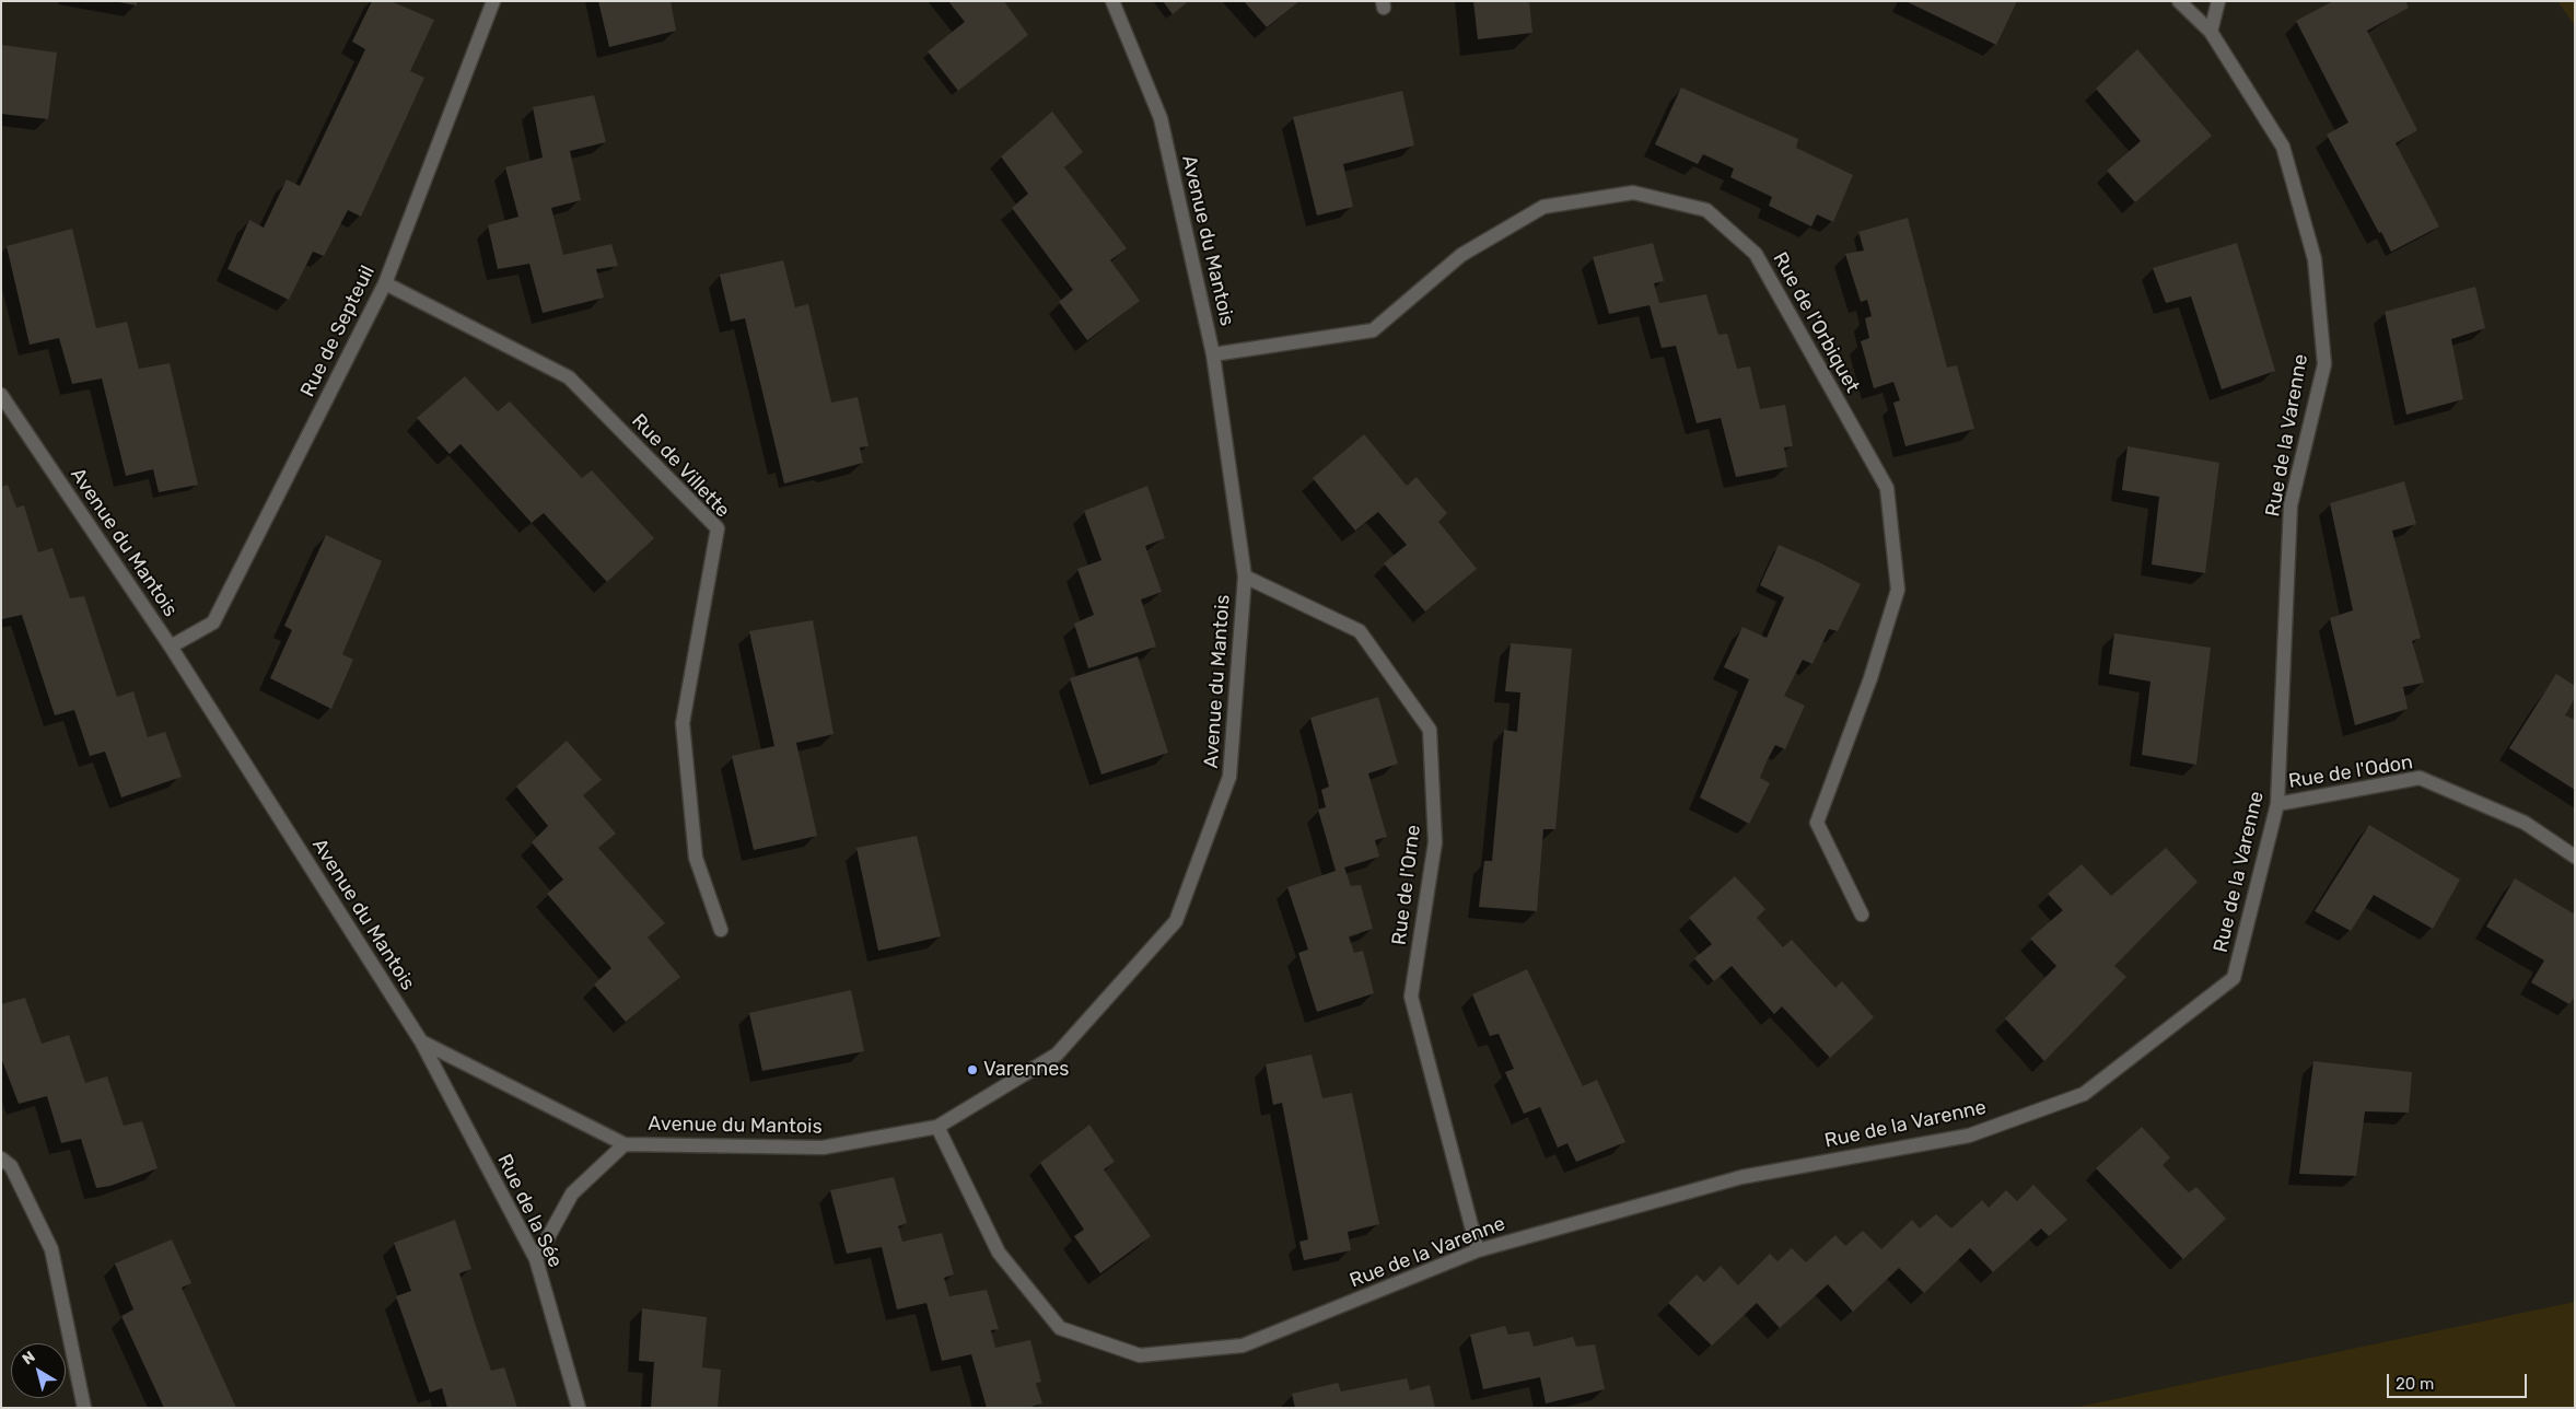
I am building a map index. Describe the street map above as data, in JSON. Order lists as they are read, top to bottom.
{
  "streets": {
    "street": [
      "Avenue du Mantois",
      "Rue de l'Orbiquet",
      "Rue de Septeuil",
      "Rue de la Varenne",
      "Rue de Villette",
      "Rue de l'Odon",
      "Rue de l'Orne",
      "Rue de la Sée"
    ]
  },
  "crossings": [
    ["Avenue du Mantois", "Rue de l'Orbiquet"],
    ["Avenue du Mantois", "Rue de Septeuil"],
    ["Avenue du Mantois", "Rue de la Varenne"],
    ["Avenue du Mantois", "Rue de l'Orne"],
    ["Avenue du Mantois", "Rue de la Sée"],
    ["Rue de Septeuil", "Rue de Villette"],
    ["Rue de la Varenne", "Rue de l'Odon"],
    ["Rue de la Varenne", "Rue de l'Orne"]
  ],
  "places": ["Varennes"],
  "scale_bar": "20 m",
  "north": "top left"
}
